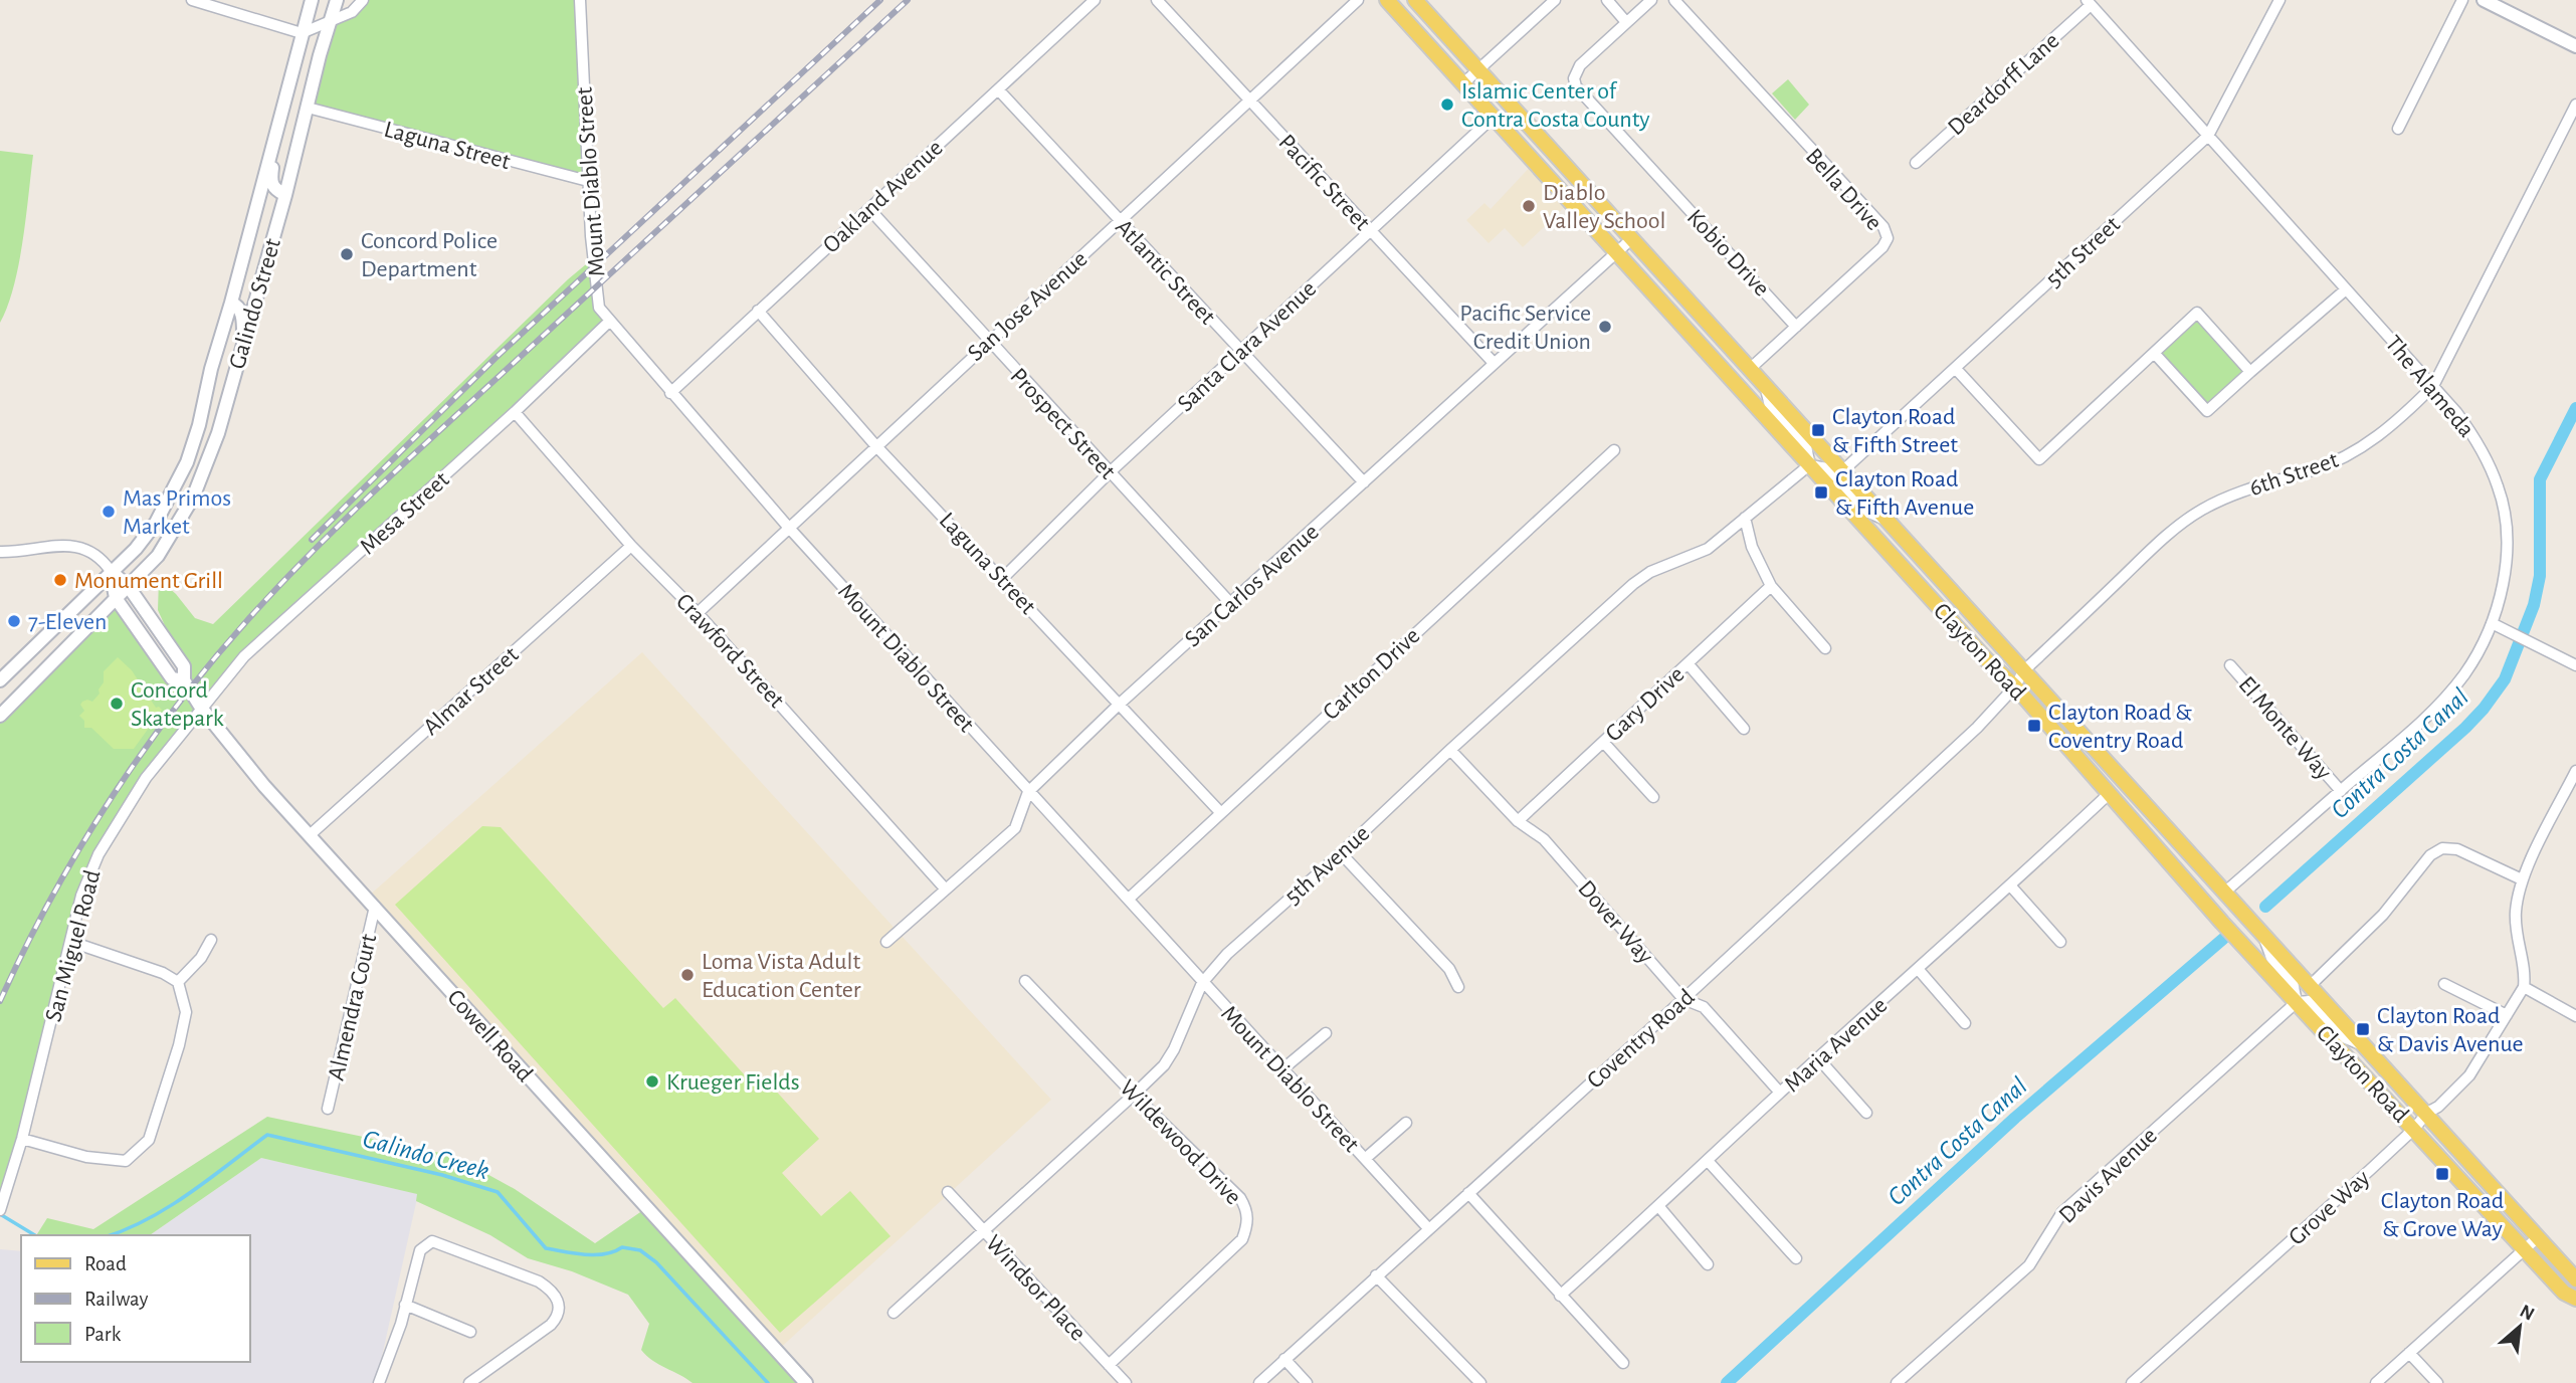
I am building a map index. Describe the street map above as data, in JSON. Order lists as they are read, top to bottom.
{
  "streets": {
    "main road": ["Galindo Street", "Clayton Road", "Cowell Road"],
    "street": [
      "Deardorff Lane",
      "Laguna Street",
      "Mount Diablo Street",
      "Pacific Street",
      "Bella Drive",
      "Oakland Avenue",
      "5th Street",
      "Kobio Drive",
      "Atlantic Street",
      "San Jose Avenue",
      "Santa Clara Avenue",
      "The Alameda",
      "Prospect Street",
      "6th Street",
      "Mesa Street",
      "San Carlos Avenue",
      "Crawford Street",
      "Carlton Drive",
      "Almar Street",
      "Gary Drive",
      "El Monte Way",
      "5th Avenue",
      "Dover Way",
      "San Miguel Road",
      "Almendra Court",
      "Coventry Road",
      "Maria Avenue",
      "Wildewood Drive",
      "Davis Avenue",
      "Grove Way",
      "Windsor Place"
    ]
  },
  "crossings": [
    ["Deardorff Lane", "The Alameda"],
    ["Laguna Street", "Mount Diablo Street"],
    ["Laguna Street", "Oakland Avenue"],
    ["Laguna Street", "Galindo Street"],
    ["Laguna Street", "San Jose Avenue"],
    ["Laguna Street", "Santa Clara Avenue"],
    ["Laguna Street", "San Carlos Avenue"],
    ["Laguna Street", "Carlton Drive"],
    ["Mount Diablo Street", "Oakland Avenue"],
    ["Mount Diablo Street", "San Jose Avenue"],
    ["Mount Diablo Street", "Mesa Street"],
    ["Mount Diablo Street", "San Carlos Avenue"],
    ["Mount Diablo Street", "Carlton Drive"],
    ["Mount Diablo Street", "5th Avenue"],
    ["Mount Diablo Street", "Coventry Road"],
    ["Pacific Street", "San Jose Avenue"],
    ["Pacific Street", "Santa Clara Avenue"],
    ["Pacific Street", "San Carlos Avenue"],
    ["Bella Drive", "Kobio Drive"],
    ["Bella Drive", "Clayton Road"],
    ["Oakland Avenue", "Atlantic Street"],
    ["Oakland Avenue", "Prospect Street"],
    ["5th Street", "The Alameda"],
    ["5th Street", "Clayton Road"],
    ["Atlantic Street", "San Jose Avenue"],
    ["Atlantic Street", "Santa Clara Avenue"],
    ["Atlantic Street", "San Carlos Avenue"],
    ["Galindo Street", "Cowell Road"],
    ["San Jose Avenue", "Prospect Street"],
    ["San Jose Avenue", "Crawford Street"],
    ["Santa Clara Avenue", "Prospect Street"],
    ["Santa Clara Avenue", "Clayton Road"],
    ["The Alameda", "6th Street"],
    ["The Alameda", "Clayton Road"],
    ["The Alameda", "El Monte Way"],
    ["Prospect Street", "San Carlos Avenue"],
    ["6th Street", "Clayton Road"],
    ["6th Street", "Coventry Road"],
    ["Mesa Street", "Crawford Street"],
    ["Mesa Street", "San Miguel Road"],
    ["Mesa Street", "Cowell Road"],
    ["San Carlos Avenue", "Crawford Street"],
    ["San Carlos Avenue", "Clayton Road"],
    ["Crawford Street", "Almar Street"],
    ["Clayton Road", "5th Avenue"],
    ["Clayton Road", "Coventry Road"],
    ["Clayton Road", "Maria Avenue"],
    ["Clayton Road", "Davis Avenue"],
    ["Clayton Road", "Grove Way"],
    ["Almar Street", "Cowell Road"],
    ["Gary Drive", "Dover Way"],
    ["5th Avenue", "Dover Way"],
    ["5th Avenue", "Wildewood Drive"],
    ["5th Avenue", "Windsor Place"],
    ["Dover Way", "Coventry Road"],
    ["Dover Way", "Maria Avenue"],
    ["San Miguel Road", "Cowell Road"],
    ["Almendra Court", "Cowell Road"],
    ["Wildewood Drive", "Windsor Place"]
  ],
  "water": ["Contra Costa Canal", "Galindo Creek"],
  "places": {
    "other": [
      "Islamic Center of Contra Costa County",
      "Diablo Valley School",
      "Concord Police Department",
      "Pacific Service Credit Union",
      "Mas Primos Market",
      "Monument Grill",
      "7-Eleven",
      "Concord Skatepark",
      "Loma Vista Adult Education Center",
      "Krueger Fields"
    ],
    "transit": [
      "Clayton Road & Fifth Street",
      "Clayton Road & Fifth Avenue",
      "Clayton Road & Coventry Road",
      "Clayton Road & Davis Avenue",
      "Clayton Road & Grove Way"
    ]
  },
  "legend": ["Road", "Railway", "Park"],
  "north": "top right"
}
